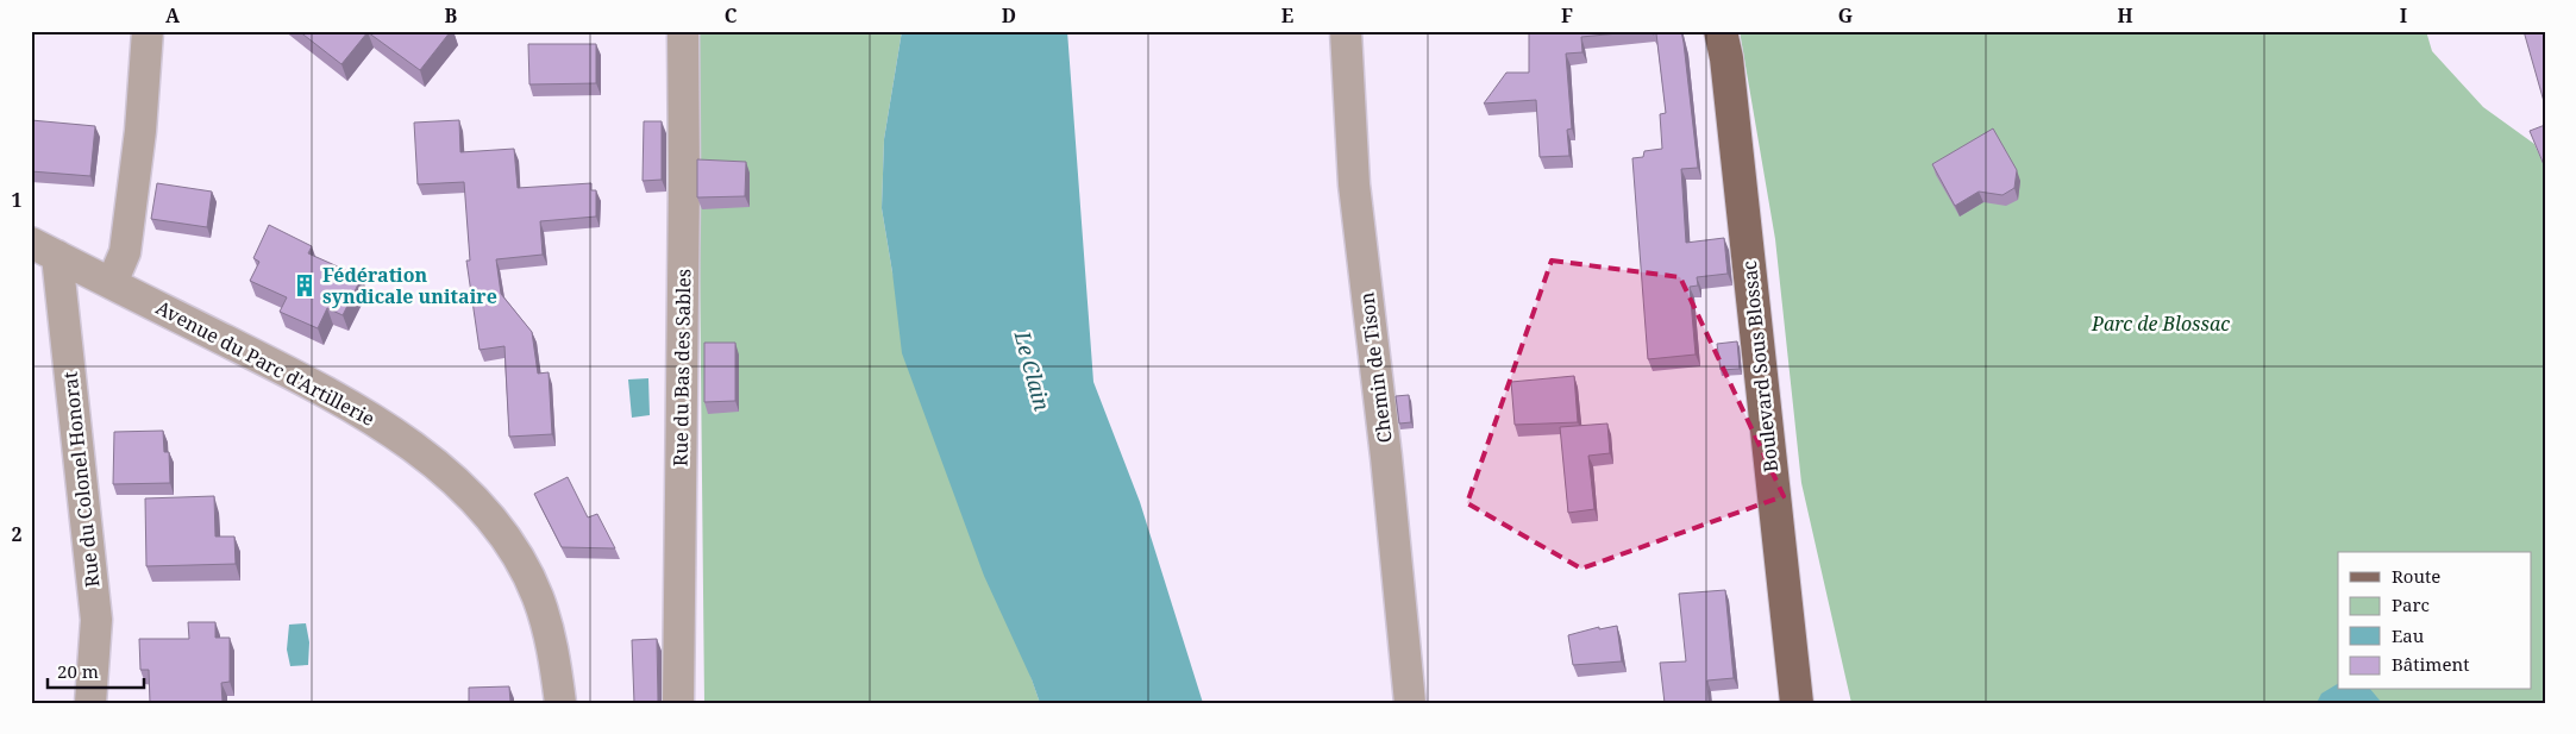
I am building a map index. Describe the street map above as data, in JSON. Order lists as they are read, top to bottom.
{
  "streets": {
    "main road": ["Boulevard Sous Blossac"],
    "street": [
      "Avenue du Parc d'Artillerie",
      "Rue du Bas des Sables",
      "Chemin de Tison",
      "Rue du Colonel Honorat"
    ]
  },
  "crossings": [
    ["Avenue du Parc d'Artillerie", "Rue du Colonel Honorat"]
  ],
  "water": ["Le Clain"],
  "parks": ["Parc de Blossac"],
  "places": {
    "building": ["Fédération syndicale unitaire"]
  },
  "legend": [
    "Route",
    "Parc",
    "Eau",
    "Bâtiment"
  ],
  "scale_bar": "20 m",
  "grid": {
    "columns": [
      "A",
      "B",
      "C",
      "D",
      "E",
      "F",
      "G",
      "H",
      "I"
    ],
    "rows": ["1", "2"]
  }
}
